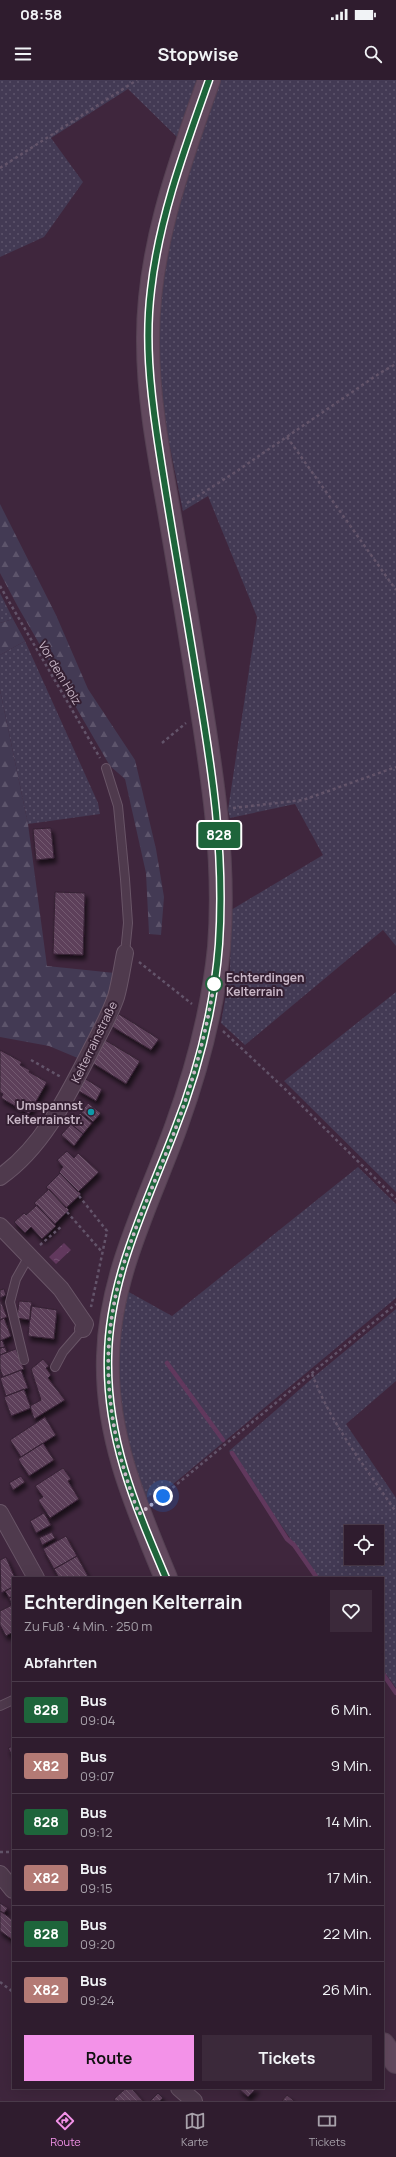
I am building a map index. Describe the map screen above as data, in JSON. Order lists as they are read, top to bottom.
{
  "streets": {
    "street": ["Kelterrainstraße"],
    "path": ["Vor dem Holz"]
  },
  "places": ["Echterdingen Kelterrain", "Umspannst Kelterrainstr."],
  "lines": ["bus line 828"],
  "page": {
    "status": "08:58",
    "header": "Stopwise",
    "on_map": "828",
    "heading": [
      ["Echterdingen Kelterrain", "Zu Fuß · 4 Min. · 250 m"],
      "Abfahrten"
    ],
    "list": [
      {
        "mark": "828",
        "name": "Bus",
        "note": "09:04",
        "value": "6 Min."
      },
      {
        "mark": "X82",
        "name": "Bus",
        "note": "09:07",
        "value": "9 Min."
      },
      {
        "mark": "828",
        "name": "Bus",
        "note": "09:12",
        "value": "14 Min."
      },
      {
        "mark": "X82",
        "name": "Bus",
        "note": "09:15",
        "value": "17 Min."
      },
      {
        "mark": "828",
        "name": "Bus",
        "note": "09:20",
        "value": "22 Min."
      },
      {
        "mark": "X82",
        "name": "Bus",
        "note": "09:24",
        "value": "26 Min."
      }
    ],
    "buttons": ["Route", "Tickets"],
    "tabs": ["Route", "Karte", "Tickets"]
  }
}
